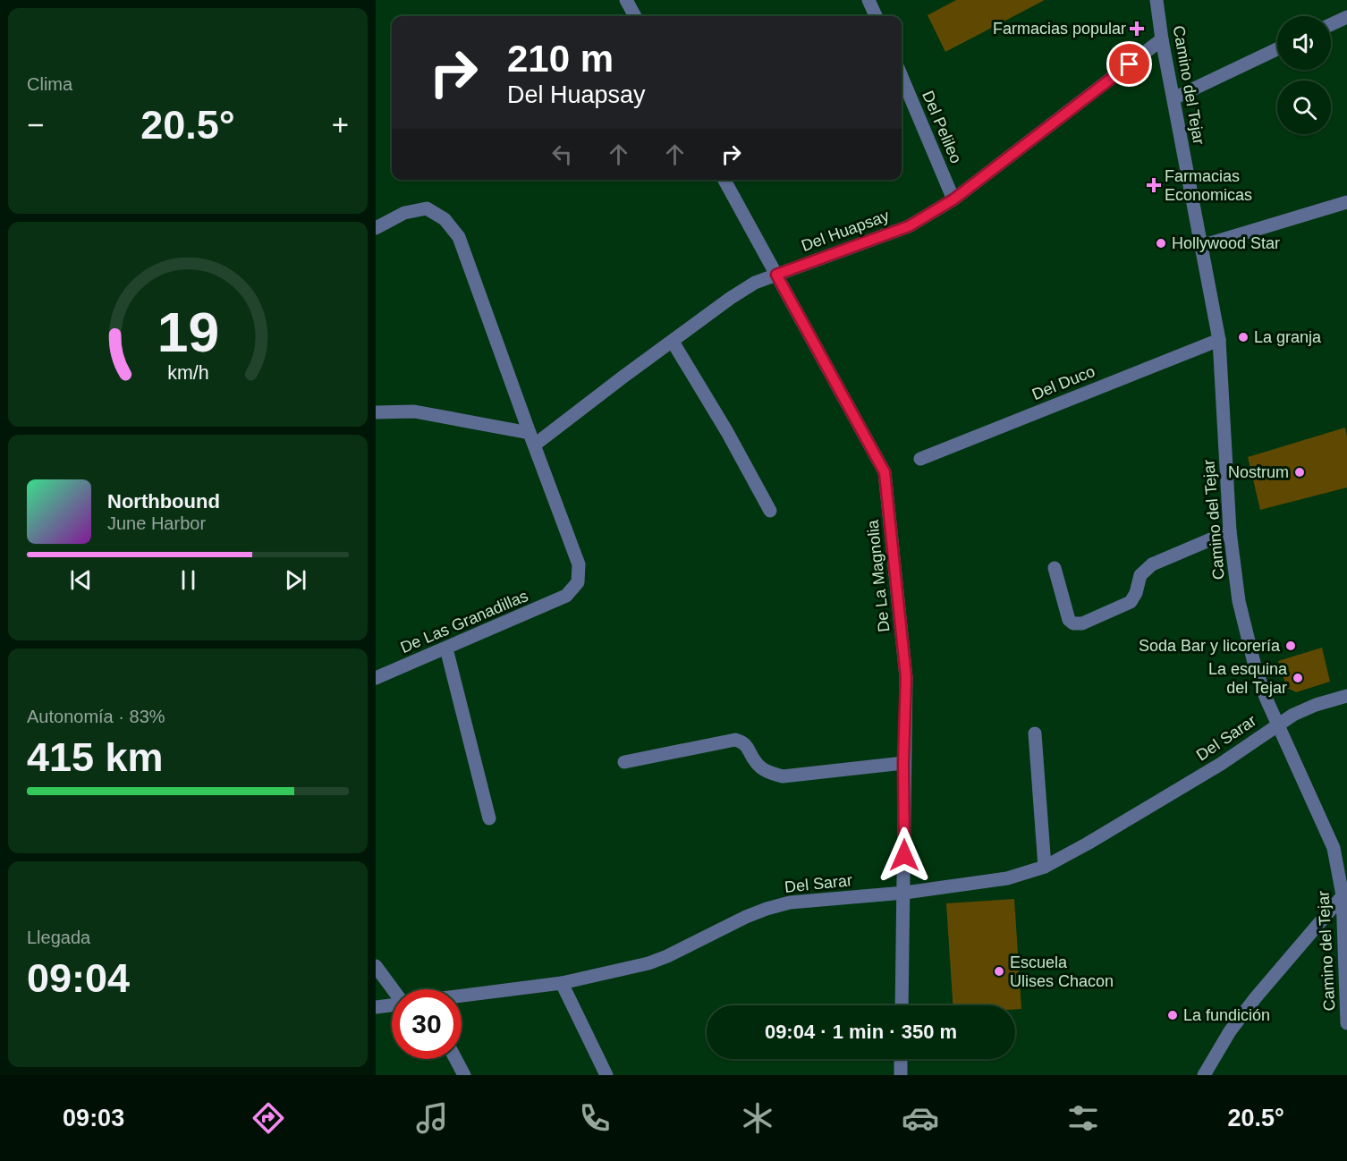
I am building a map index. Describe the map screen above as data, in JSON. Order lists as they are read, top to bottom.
{
  "streets": {
    "street": [
      "Camino del Tejar",
      "Del Pelileo",
      "Del Huapsay",
      "Del Duco",
      "De La Magnolia",
      "De Las Granadillas",
      "Del Sarar"
    ]
  },
  "crossings": [
    ["Camino del Tejar", "Del Huapsay"],
    ["Camino del Tejar", "Del Duco"],
    ["Camino del Tejar", "Del Sarar"],
    ["Del Pelileo", "Del Huapsay"],
    ["Del Huapsay", "De La Magnolia"],
    ["Del Huapsay", "De Las Granadillas"],
    ["De La Magnolia", "Del Sarar"]
  ],
  "places": {
    "health": ["Farmacias popular", "Farmacias Economicas"],
    "other": [
      "Hollywood Star",
      "La granja",
      "Nostrum",
      "Soda Bar y licorería",
      "La esquina del Tejar",
      "Escuela Ulises Chacon",
      "La fundición"
    ]
  },
  "page": {
    "tile": [
      "Clima",
      ["Autonomía · 83%", "415 km"],
      ["Llegada", "09:04"]
    ],
    "turn": ["210 m", "Del Huapsay"],
    "heat": ["−", "20.5°", "+"],
    "song": ["Northbound", "June Harbor"],
    "limit": "30",
    "trip": "09:04 · 1 min · 350 m",
    "tabs": ["09:03", "20.5°"],
    "gauge": ["19", "km/h"]
  }
}
